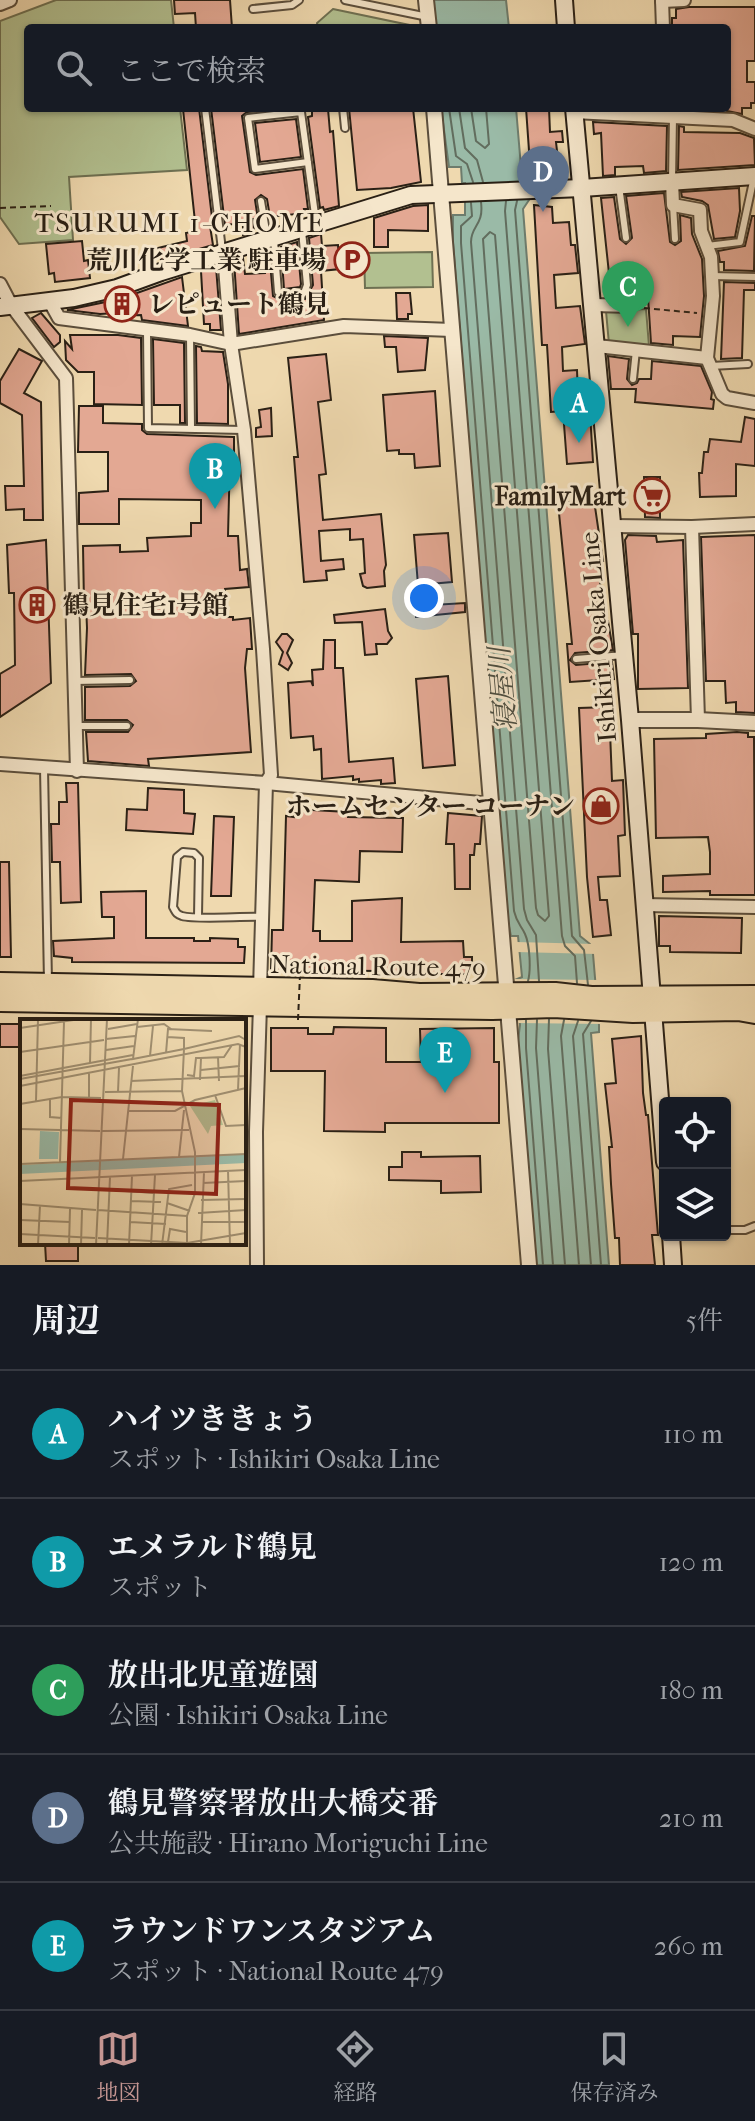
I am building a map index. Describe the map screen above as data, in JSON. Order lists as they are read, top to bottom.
{
  "streets": {
    "highway": ["National Route 479"],
    "main road": ["Ishikiri Osaka Line"]
  },
  "crossings": [
    ["Ishikiri Osaka Line", "National Route 479"]
  ],
  "districts": ["TSURUMI 1-CHOME"],
  "water": ["寝屋川"],
  "places": {
    "parking": ["荒川化学工業 駐車場"],
    "building": ["レピュート鶴見", "鶴見住宅1号館"],
    "supermarket": ["FamilyMart"],
    "shop": ["ホームセンター コーナン"]
  },
  "page": {
    "search": "ここで検索",
    "pins": [
      "D",
      "C",
      "A",
      "B",
      "E"
    ],
    "heading": ["周辺", "5件"],
    "list": [
      {
        "mark": "A",
        "name": "ハイツききょう",
        "note": "スポット · Ishikiri Osaka Line",
        "value": "110 m"
      },
      {
        "mark": "B",
        "name": "エメラルド鶴見",
        "note": "スポット",
        "value": "120 m"
      },
      {
        "mark": "C",
        "name": "放出北児童遊園",
        "note": "公園 · Ishikiri Osaka Line",
        "value": "180 m"
      },
      {
        "mark": "D",
        "name": "鶴見警察署放出大橋交番",
        "note": "公共施設 · Hirano Moriguchi Line",
        "value": "210 m"
      },
      {
        "mark": "E",
        "name": "ラウンドワンスタジアム",
        "note": "スポット · National Route 479",
        "value": "260 m"
      }
    ],
    "nav": ["地図", "経路", "保存済み"]
  }
}
